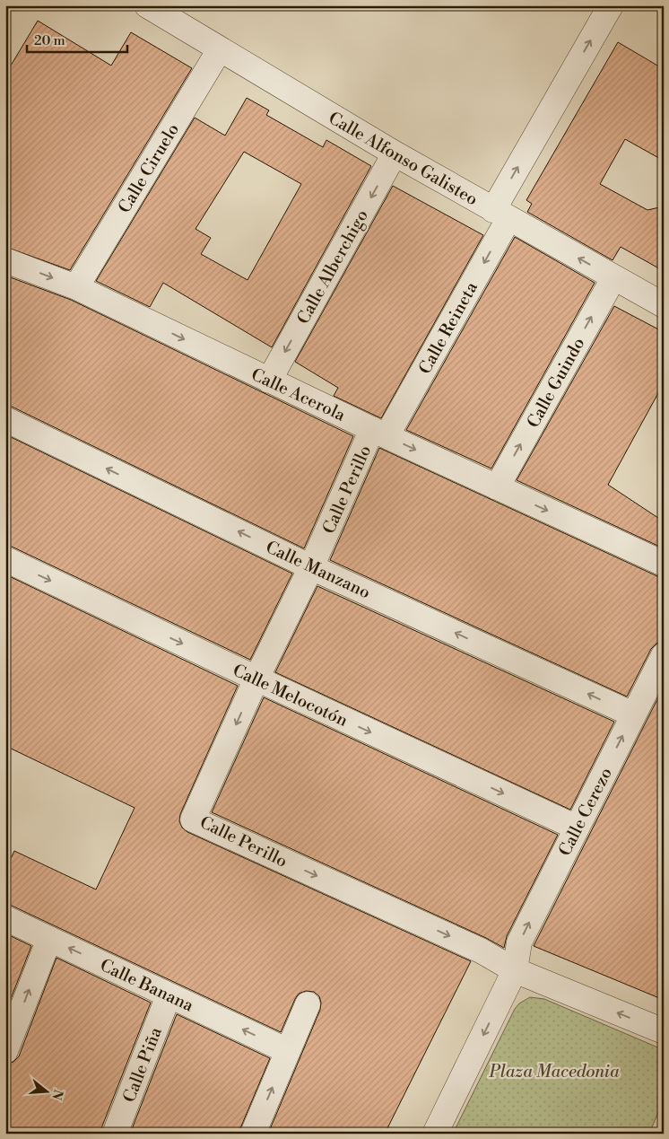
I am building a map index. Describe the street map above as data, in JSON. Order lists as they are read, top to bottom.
{
  "streets": {
    "street": [
      "Calle Alfonso Galisteo",
      "Calle Ciruelo",
      "Calle Alberchigo",
      "Calle Reineta",
      "Calle Guindo",
      "Calle Acerola",
      "Calle Perillo",
      "Calle Manzano",
      "Calle Melocotón",
      "Calle Cerezo",
      "Calle Banana",
      "Calle Piña"
    ]
  },
  "crossings": [
    ["Calle Alfonso Galisteo", "Calle Ciruelo"],
    ["Calle Alfonso Galisteo", "Calle Alberchigo"],
    ["Calle Alfonso Galisteo", "Calle Reineta"],
    ["Calle Alfonso Galisteo", "Calle Guindo"],
    ["Calle Ciruelo", "Calle Acerola"],
    ["Calle Alberchigo", "Calle Acerola"],
    ["Calle Reineta", "Calle Acerola"],
    ["Calle Reineta", "Calle Perillo"],
    ["Calle Guindo", "Calle Acerola"],
    ["Calle Acerola", "Calle Perillo"],
    ["Calle Perillo", "Calle Manzano"],
    ["Calle Perillo", "Calle Melocotón"],
    ["Calle Perillo", "Calle Cerezo"],
    ["Calle Manzano", "Calle Cerezo"],
    ["Calle Melocotón", "Calle Cerezo"],
    ["Calle Banana", "Calle Piña"]
  ],
  "one_way": [
    "Calle Alberchigo",
    "Calle Guindo",
    "Calle Acerola",
    "Calle Manzano",
    "Calle Melocotón",
    "Calle Cerezo",
    "Calle Banana"
  ],
  "parks": ["Plaza Macedonia"],
  "scale_bar": "20 m",
  "north": "right"
}
